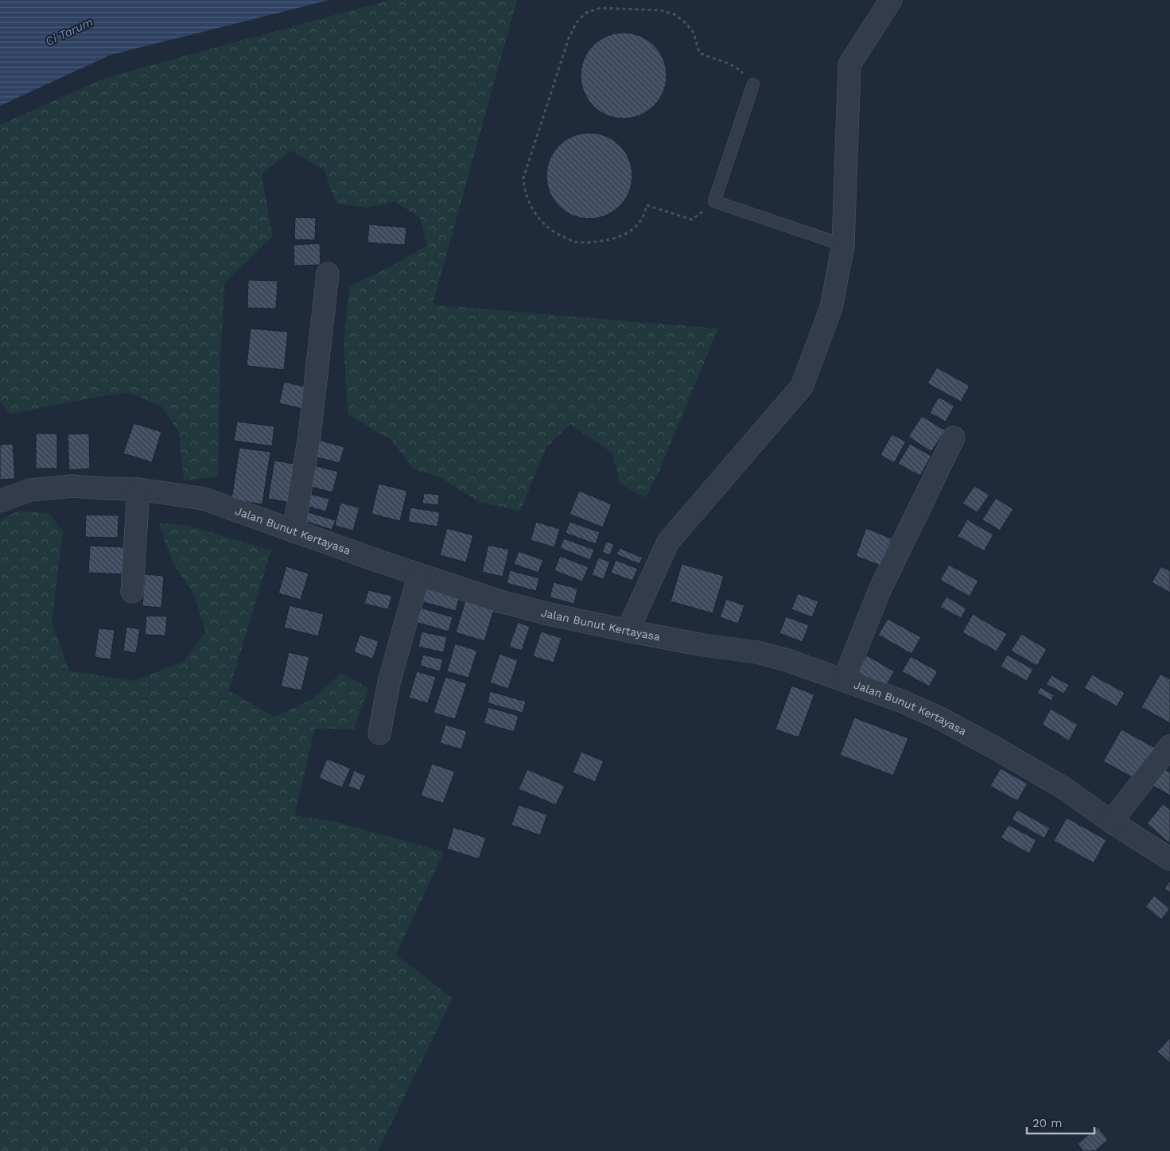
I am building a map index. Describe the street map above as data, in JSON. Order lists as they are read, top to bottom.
{
  "streets": {
    "street": ["Jalan Bunut Kertayasa"]
  },
  "water": ["Ci Tarum"],
  "scale_bar": "20 m"
}
